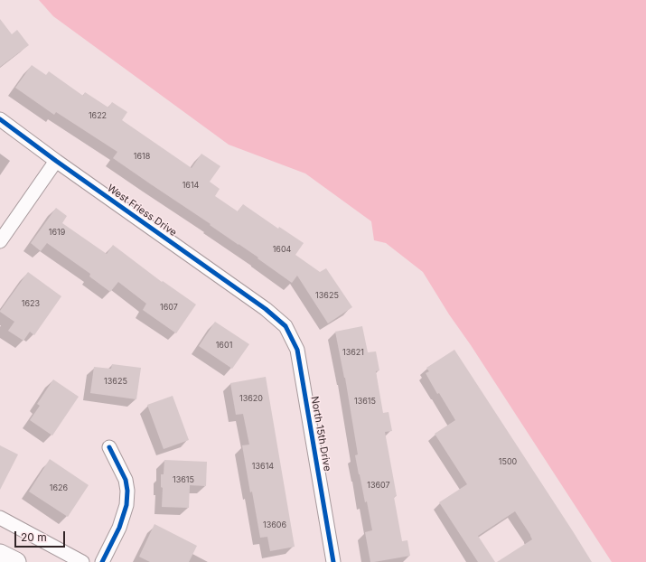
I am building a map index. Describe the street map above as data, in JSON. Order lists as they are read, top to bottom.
{
  "streets": {
    "street": ["West Friess Drive", "North 15th Drive"]
  },
  "crossings": [
    ["West Friess Drive", "North 15th Drive"]
  ],
  "house_numbers": [
    "1622",
    "1618",
    "1614",
    "1619",
    "1604",
    "13625",
    "1623",
    "1607",
    "1601",
    "13621",
    "13625",
    "13620",
    "13615",
    "1500",
    "13614",
    "13615",
    "13607",
    "1626",
    "13606"
  ],
  "scale_bar": "20 m"
}
